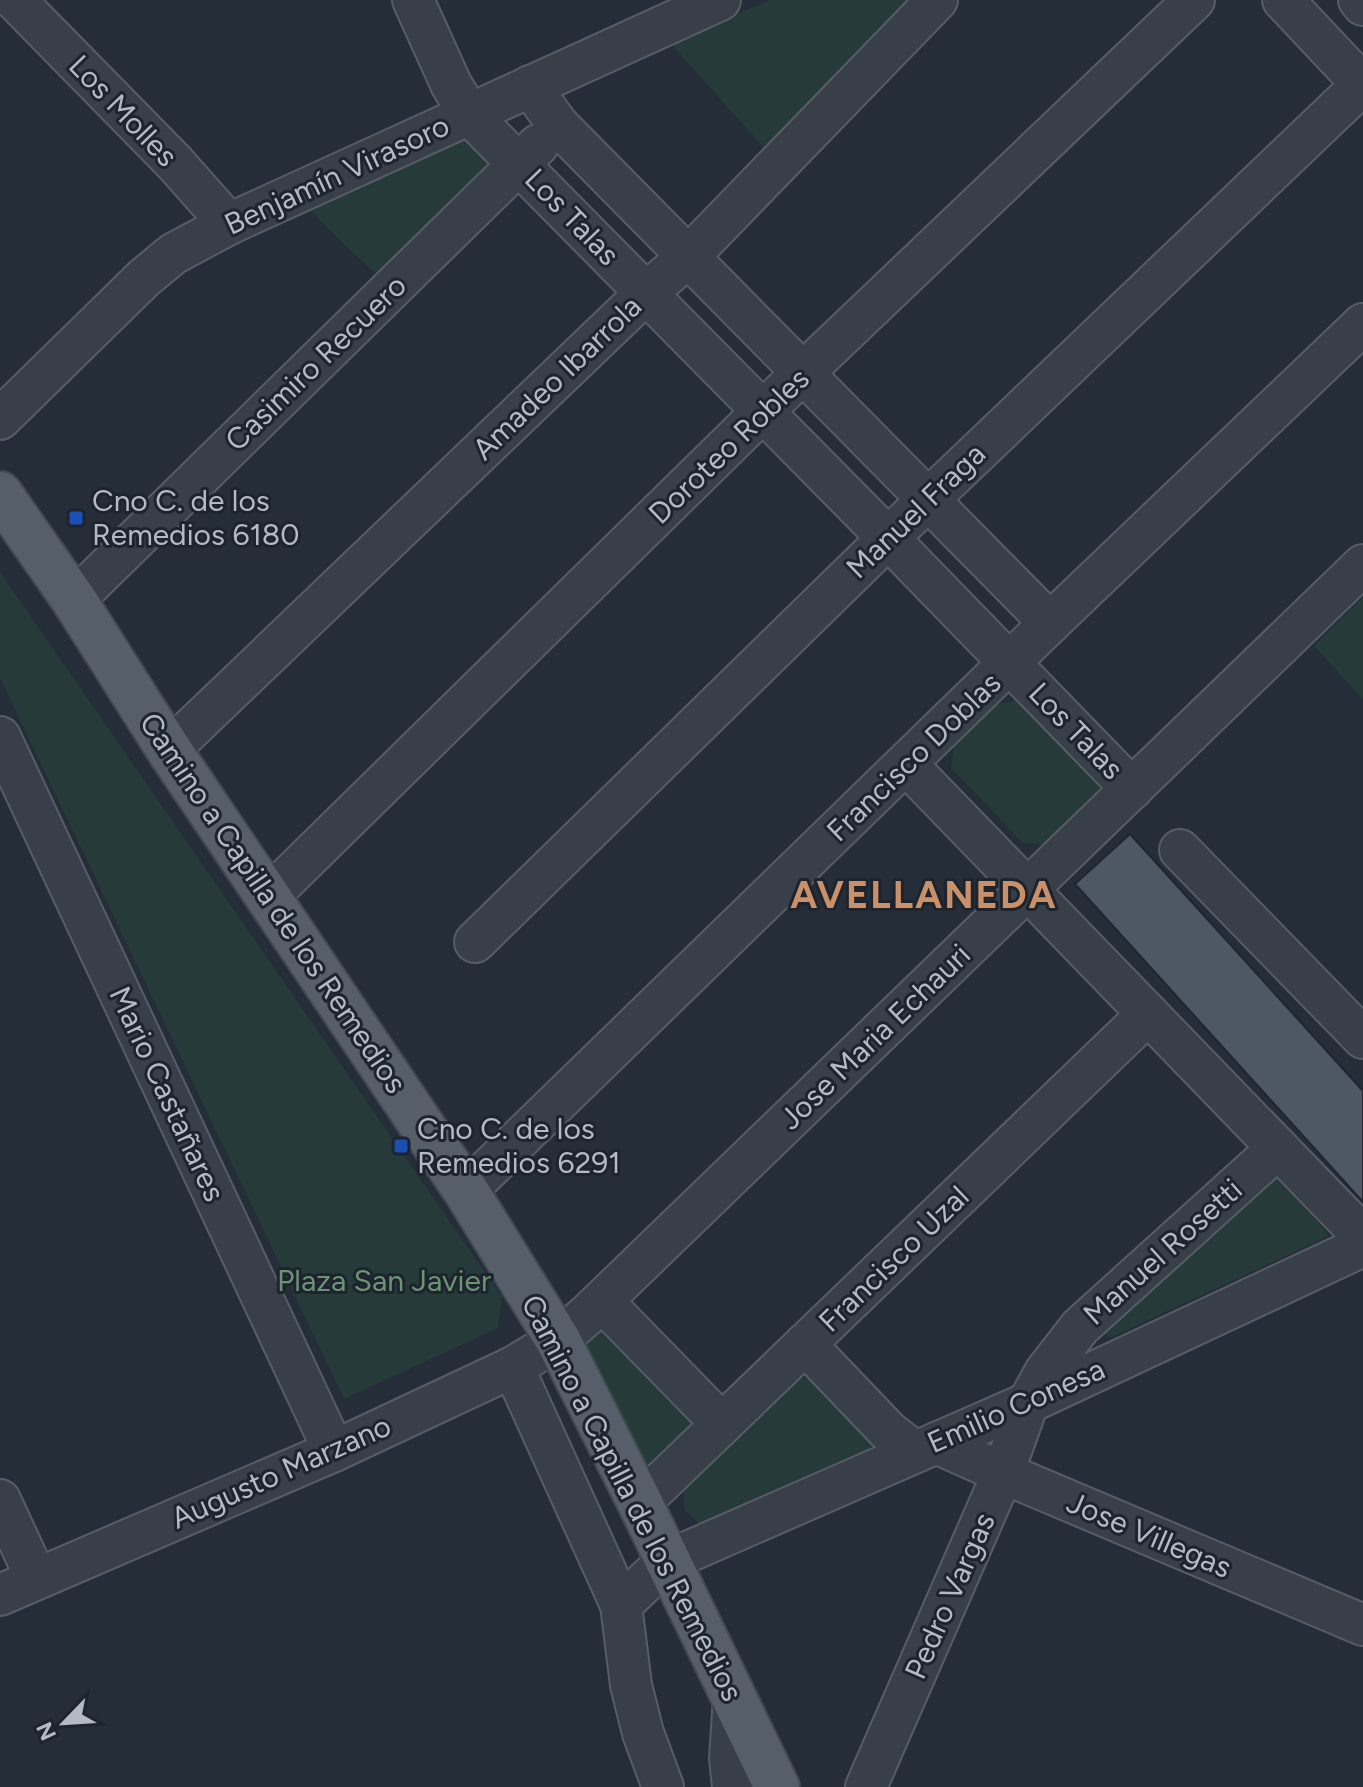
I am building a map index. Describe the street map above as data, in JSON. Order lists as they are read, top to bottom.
{
  "streets": {
    "main road": ["Camino a Capilla de los Remedios"],
    "street": [
      "Los Molles",
      "Benjamín Virasoro",
      "Los Talas",
      "Casimiro Recuero",
      "Amadeo Ibarrola",
      "Doroteo Robles",
      "Manuel Fraga",
      "Francisco Doblas",
      "Jose Maria Echauri",
      "Mario Castañares",
      "Manuel Rosetti",
      "Francisco Uzal",
      "Emilio Conesa",
      "Augusto Marzano",
      "Jose Villegas",
      "Pedro Vargas"
    ]
  },
  "crossings": [
    ["Los Molles", "Benjamín Virasoro"],
    ["Benjamín Virasoro", "Los Talas"],
    ["Los Talas", "Casimiro Recuero"],
    ["Los Talas", "Amadeo Ibarrola"],
    ["Los Talas", "Doroteo Robles"],
    ["Los Talas", "Manuel Fraga"],
    ["Los Talas", "Francisco Doblas"],
    ["Los Talas", "Jose Maria Echauri"],
    ["Casimiro Recuero", "Camino a Capilla de los Remedios"],
    ["Amadeo Ibarrola", "Camino a Capilla de los Remedios"],
    ["Doroteo Robles", "Camino a Capilla de los Remedios"],
    ["Francisco Doblas", "Camino a Capilla de los Remedios"],
    ["Camino a Capilla de los Remedios", "Jose Maria Echauri"],
    ["Camino a Capilla de los Remedios", "Francisco Uzal"],
    ["Camino a Capilla de los Remedios", "Emilio Conesa"],
    ["Camino a Capilla de los Remedios", "Augusto Marzano"],
    ["Jose Maria Echauri", "Augusto Marzano"],
    ["Mario Castañares", "Augusto Marzano"],
    ["Manuel Rosetti", "Emilio Conesa"],
    ["Manuel Rosetti", "Pedro Vargas"],
    ["Francisco Uzal", "Jose Villegas"],
    ["Emilio Conesa", "Jose Villegas"],
    ["Emilio Conesa", "Pedro Vargas"],
    ["Jose Villegas", "Pedro Vargas"]
  ],
  "districts": ["AVELLANEDA"],
  "parks": ["Plaza San Javier"],
  "places": {
    "transit": ["Cno C. de los Remedios 6180", "Cno C. de los Remedios 6291"]
  },
  "north": "bottom left"
}
